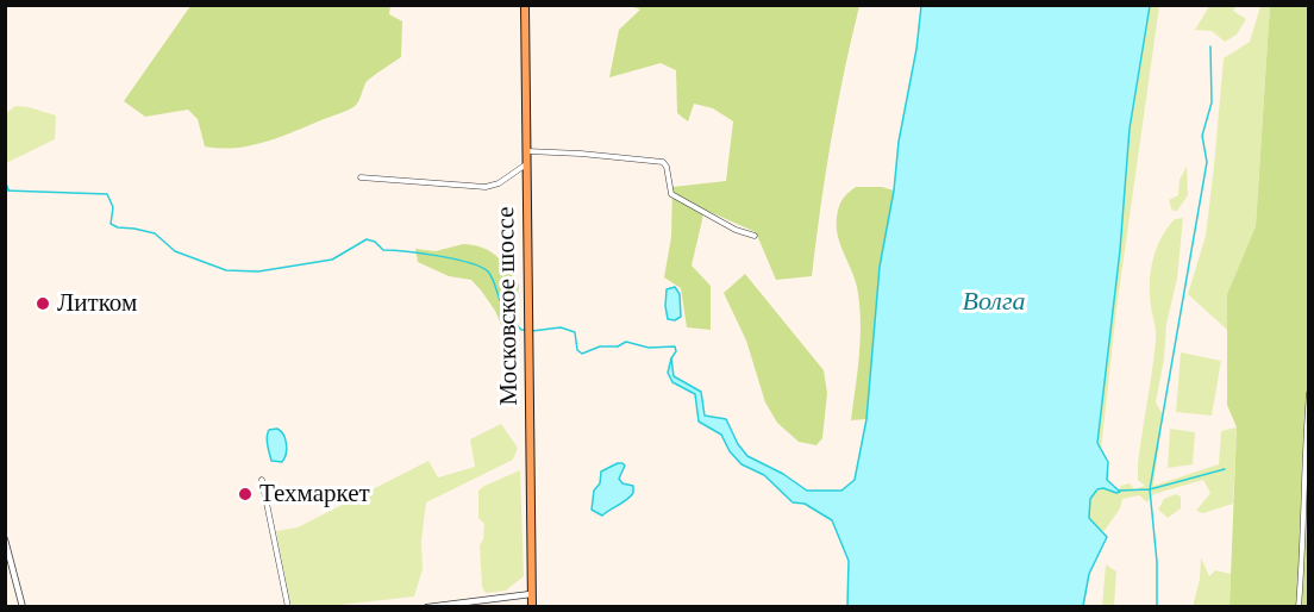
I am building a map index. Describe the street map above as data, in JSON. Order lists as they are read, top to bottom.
{
  "streets": {
    "main road": ["Московское шоссе"]
  },
  "water": ["Волга"],
  "places": ["Литком", "Техмаркет"]
}
